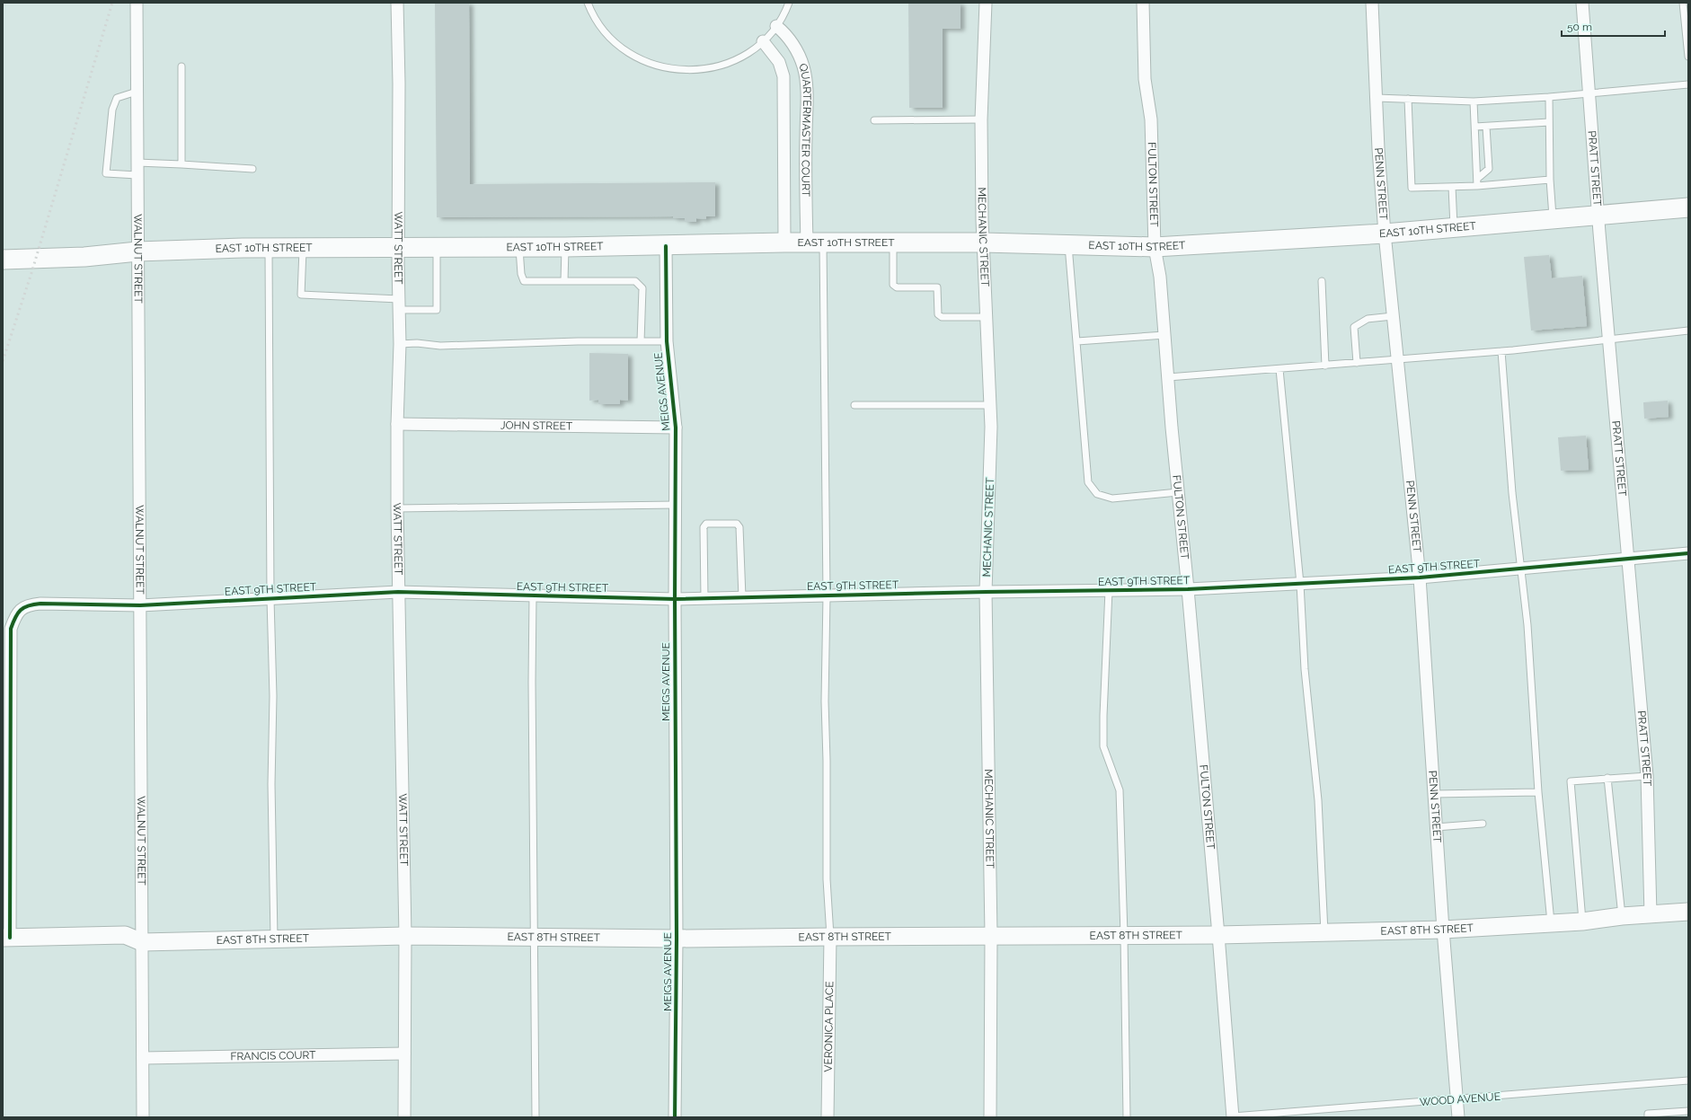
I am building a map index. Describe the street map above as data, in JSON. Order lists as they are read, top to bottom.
{
  "streets": {
    "main road": ["EAST 10TH STREET", "EAST 8TH STREET"],
    "street": [
      "QUARTERMASTER COURT",
      "PRATT STREET",
      "FULTON STREET",
      "PENN STREET",
      "MECHANIC STREET",
      "WATT STREET",
      "WALNUT STREET",
      "MEIGS AVENUE",
      "JOHN STREET",
      "EAST 9TH STREET",
      "VERONICA PLACE",
      "FRANCIS COURT"
    ],
    "lane": ["WOOD AVENUE"]
  },
  "crossings": [
    ["QUARTERMASTER COURT", "EAST 10TH STREET"],
    ["PRATT STREET", "EAST 10TH STREET"],
    ["PRATT STREET", "EAST 9TH STREET"],
    ["PRATT STREET", "EAST 8TH STREET"],
    ["FULTON STREET", "EAST 10TH STREET"],
    ["FULTON STREET", "EAST 9TH STREET"],
    ["FULTON STREET", "EAST 8TH STREET"],
    ["FULTON STREET", "WOOD AVENUE"],
    ["PENN STREET", "EAST 10TH STREET"],
    ["PENN STREET", "EAST 9TH STREET"],
    ["PENN STREET", "EAST 8TH STREET"],
    ["PENN STREET", "WOOD AVENUE"],
    ["EAST 10TH STREET", "MECHANIC STREET"],
    ["EAST 10TH STREET", "WATT STREET"],
    ["EAST 10TH STREET", "WALNUT STREET"],
    ["EAST 10TH STREET", "MEIGS AVENUE"],
    ["MECHANIC STREET", "EAST 9TH STREET"],
    ["MECHANIC STREET", "EAST 8TH STREET"],
    ["WATT STREET", "JOHN STREET"],
    ["WATT STREET", "EAST 9TH STREET"],
    ["WATT STREET", "EAST 8TH STREET"],
    ["WATT STREET", "FRANCIS COURT"],
    ["WALNUT STREET", "EAST 9TH STREET"],
    ["WALNUT STREET", "EAST 8TH STREET"],
    ["WALNUT STREET", "FRANCIS COURT"],
    ["MEIGS AVENUE", "JOHN STREET"],
    ["MEIGS AVENUE", "EAST 9TH STREET"],
    ["MEIGS AVENUE", "EAST 8TH STREET"],
    ["EAST 9TH STREET", "EAST 8TH STREET"],
    ["EAST 8TH STREET", "VERONICA PLACE"]
  ],
  "scale_bar": "50 m"
}
